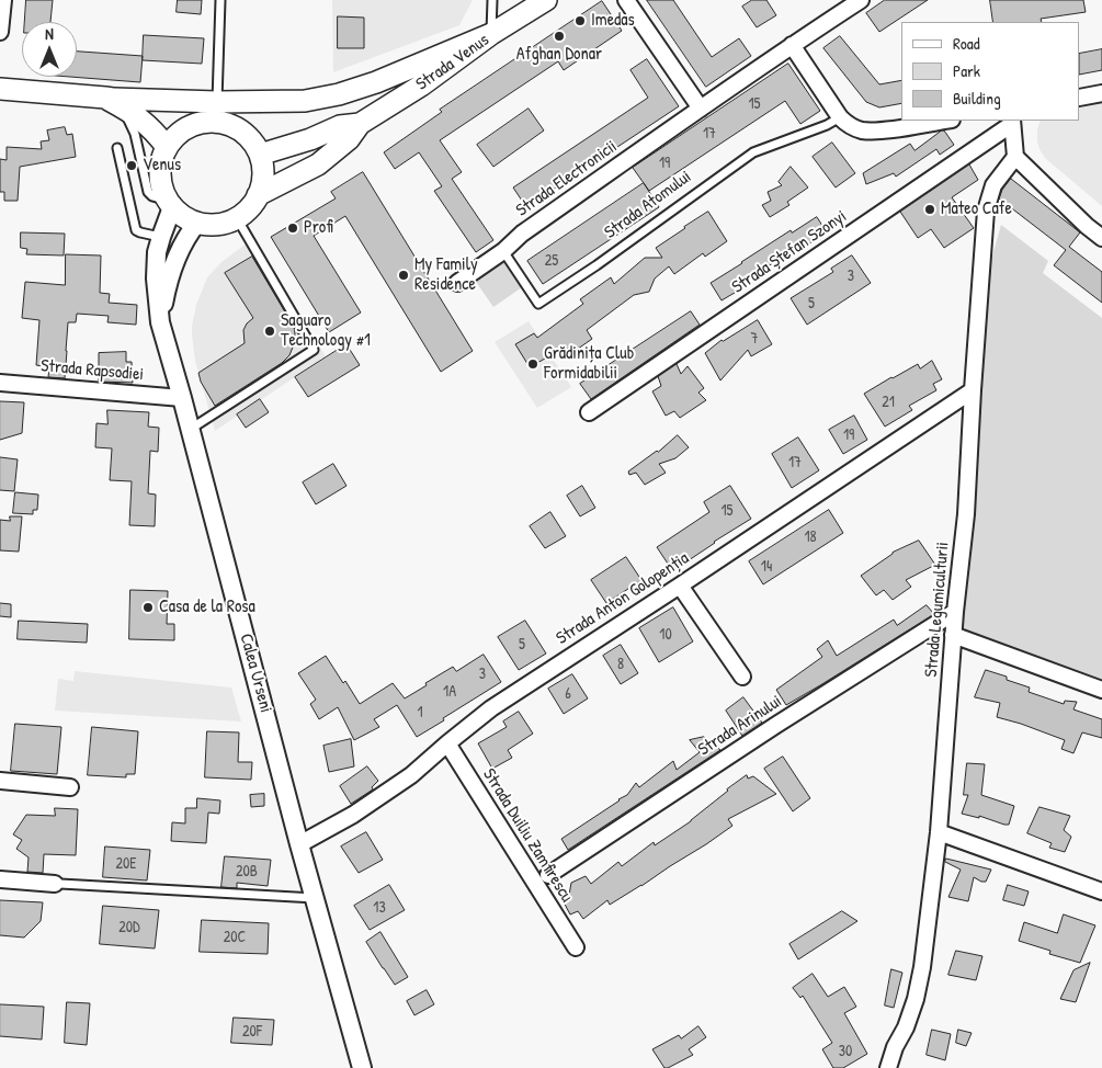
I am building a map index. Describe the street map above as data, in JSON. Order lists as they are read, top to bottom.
{
  "streets": {
    "main road": ["Strada Venus"],
    "street": [
      "Strada Electronicii",
      "Strada Ștefan Szonyi",
      "Strada Rapsodiei",
      "Strada Anton Golopenția",
      "Strada Legumiculturii",
      "Calea Urseni",
      "Strada Arinului",
      "Strada Duiliu Zamfirescu"
    ],
    "lane": ["Strada Atomului"]
  },
  "crossings": [
    ["Strada Venus", "Calea Urseni"],
    ["Strada Electronicii", "Strada Atomului"],
    ["Strada Rapsodiei", "Calea Urseni"],
    ["Strada Anton Golopenția", "Strada Legumiculturii"],
    ["Strada Anton Golopenția", "Calea Urseni"],
    ["Strada Anton Golopenția", "Strada Duiliu Zamfirescu"],
    ["Strada Legumiculturii", "Strada Arinului"]
  ],
  "places": [
    "Imedas",
    "Afghan Donar",
    "Venus",
    "Mateo Cafe",
    "Profi",
    "My Family Residence",
    "Saguaro Technology #1",
    "Grădinița Club Formidabilii",
    "Casa de la Rosa"
  ],
  "house_numbers": [
    "15",
    "17",
    "19",
    "25",
    "3",
    "5",
    "7",
    "21",
    "19",
    "17",
    "15",
    "18",
    "14",
    "10",
    "5",
    "8",
    "3",
    "1A",
    "6",
    "1",
    "20E",
    "20B",
    "13",
    "20D",
    "20C",
    "20F",
    "30"
  ],
  "legend": ["Road", "Park", "Building"],
  "north": "top"
}
